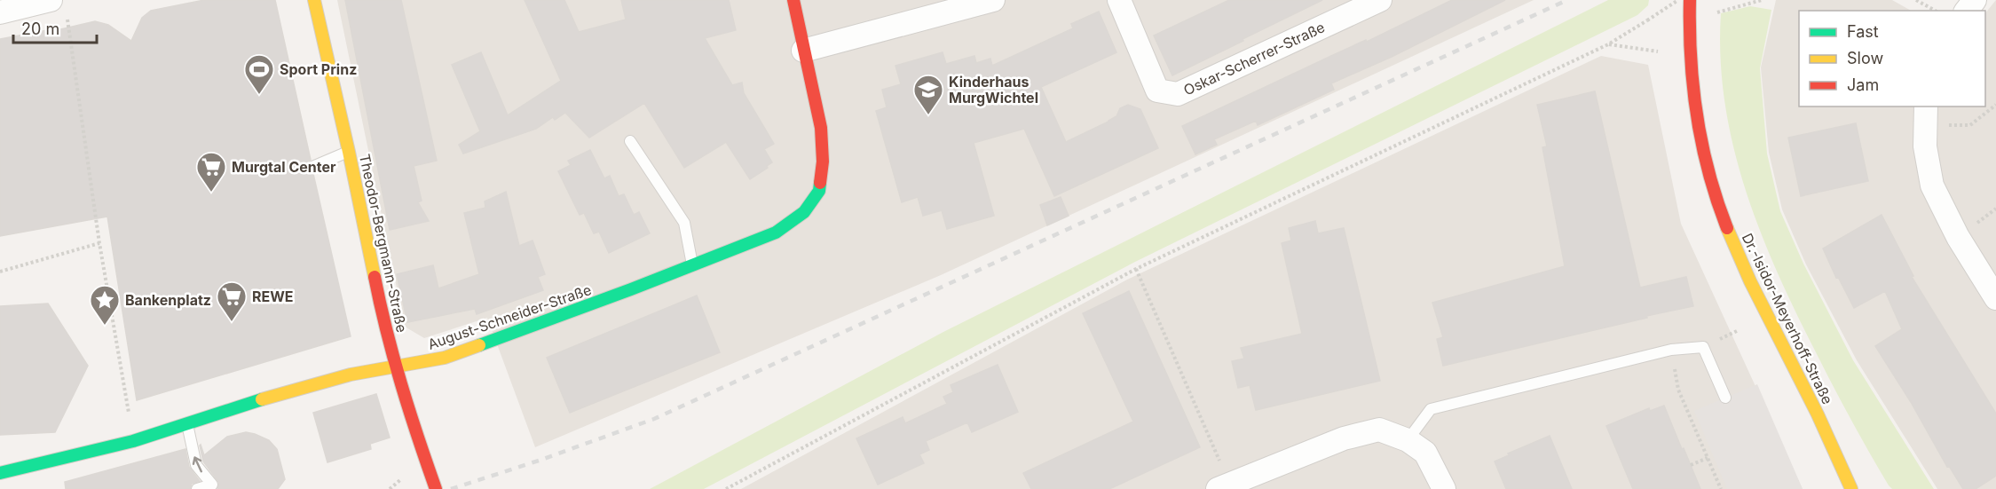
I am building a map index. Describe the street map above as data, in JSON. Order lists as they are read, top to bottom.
{
  "streets": {
    "street": [
      "Oskar-Scherrer-Straße",
      "Theodor-Bergmann-Straße",
      "August-Schneider-Straße",
      "Dr.-Isidor-Meyerhoff-Straße"
    ]
  },
  "crossings": [
    ["Theodor-Bergmann-Straße", "August-Schneider-Straße"]
  ],
  "places": {
    "sports": ["Sport Prinz"],
    "school or university": ["Kinderhaus MurgWichtel"],
    "supermarket": ["Murgtal Center", "REWE"],
    "place": ["Bankenplatz"]
  },
  "legend": ["Fast", "Slow", "Jam"],
  "scale_bar": "20 m"
}
